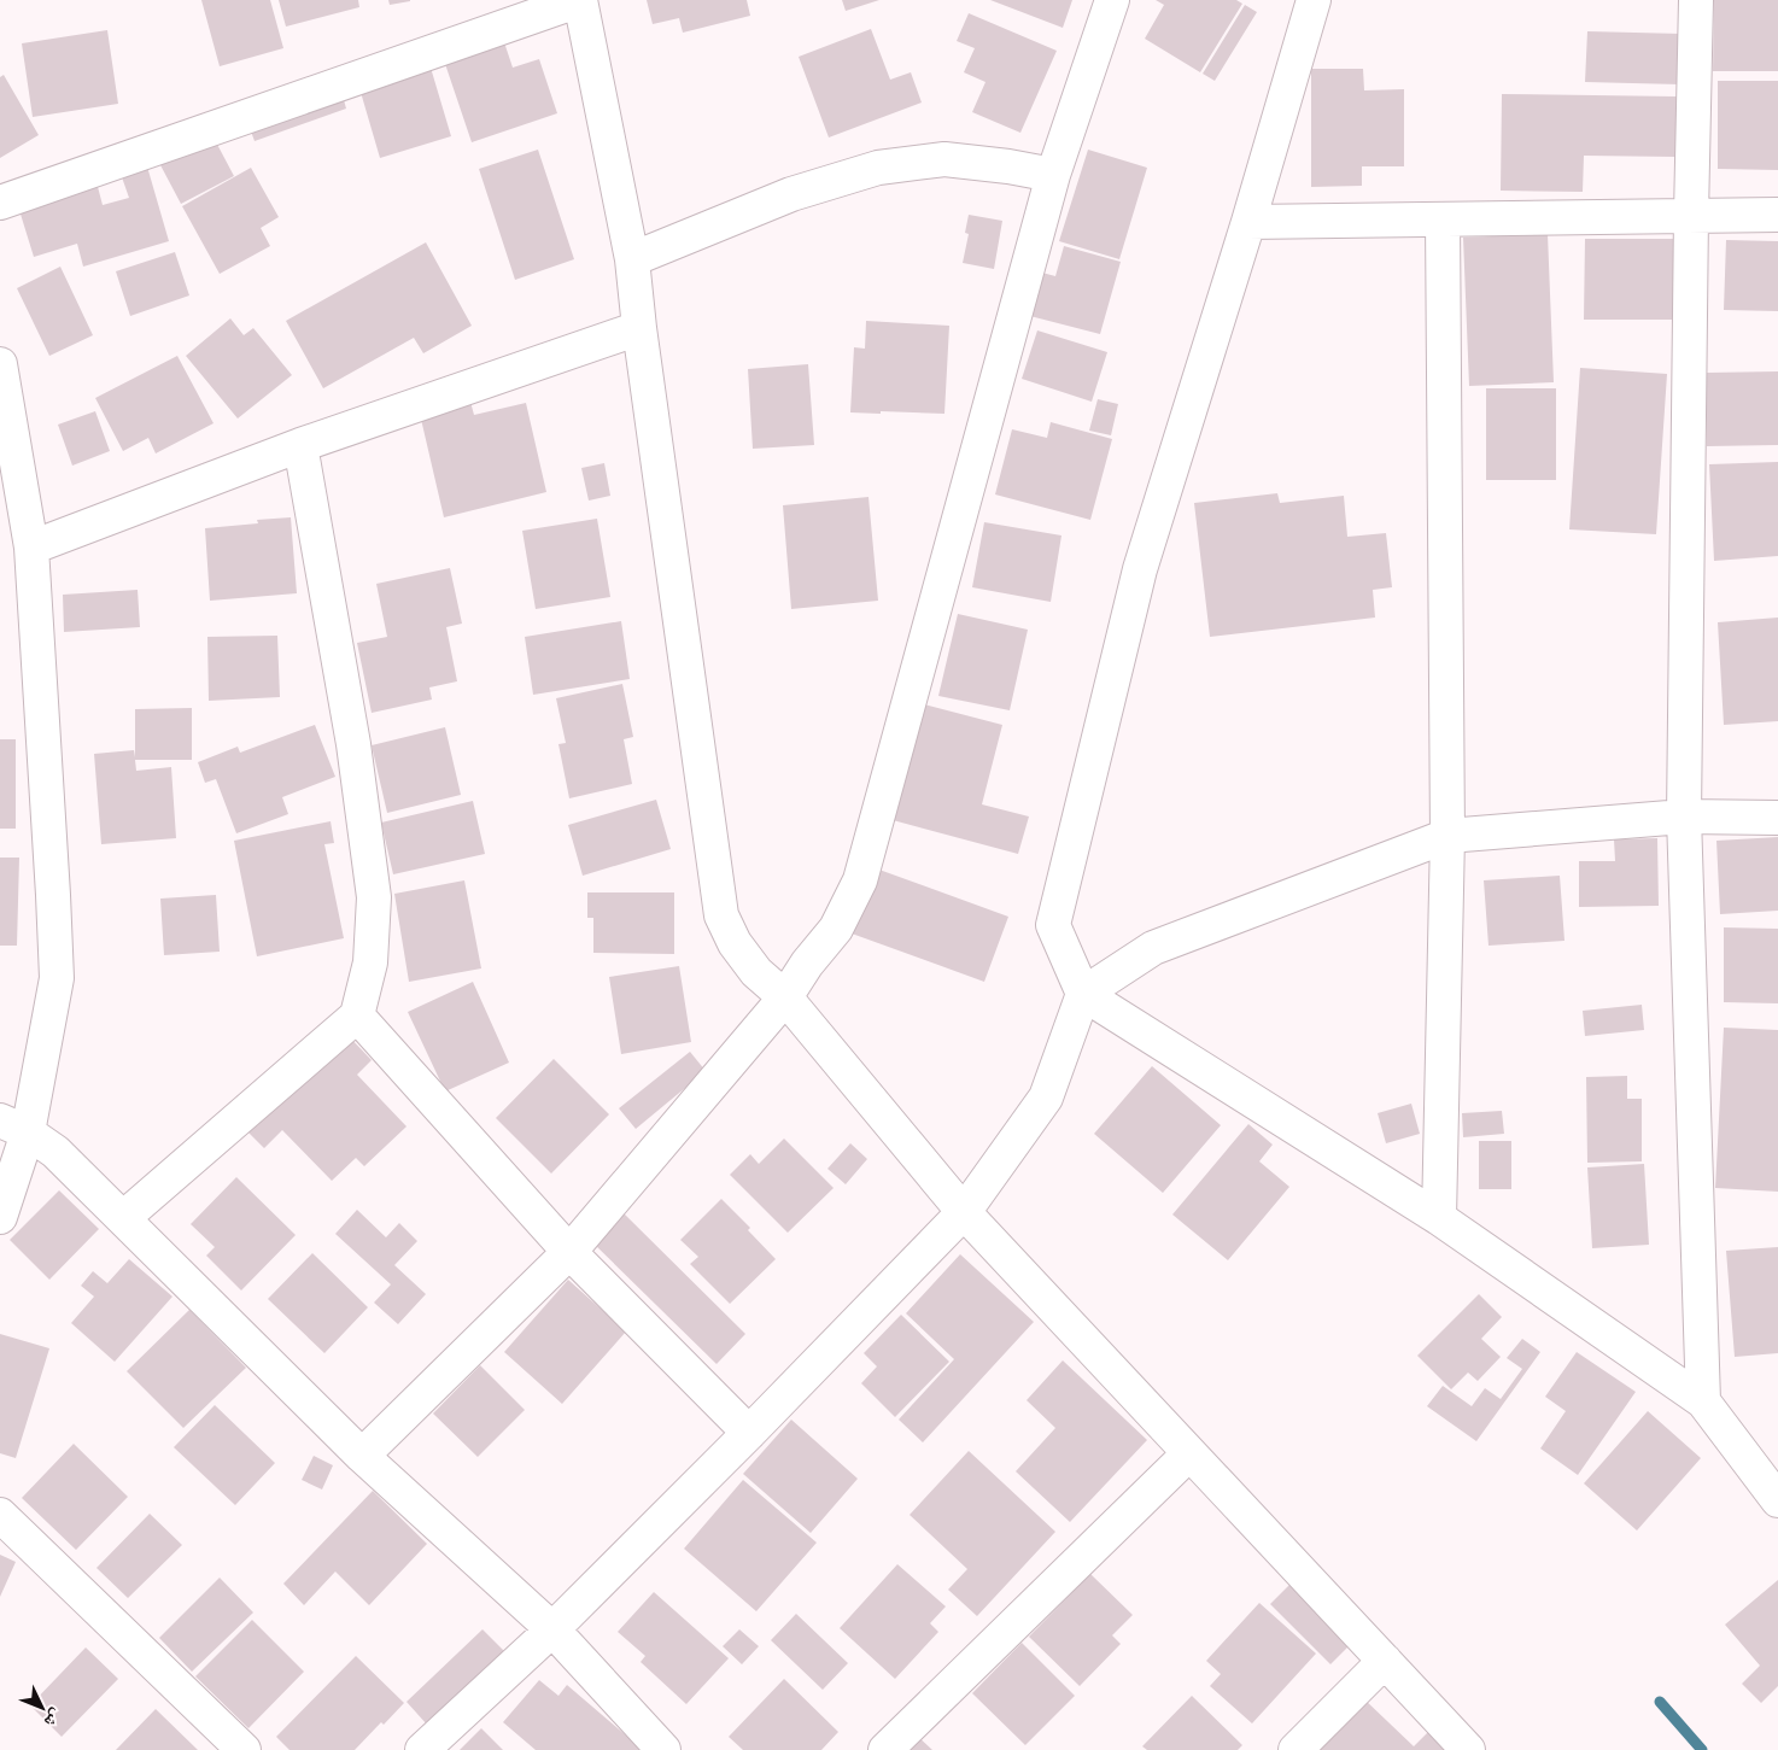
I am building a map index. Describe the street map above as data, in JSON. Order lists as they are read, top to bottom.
{
  "north": "bottom right"
}
